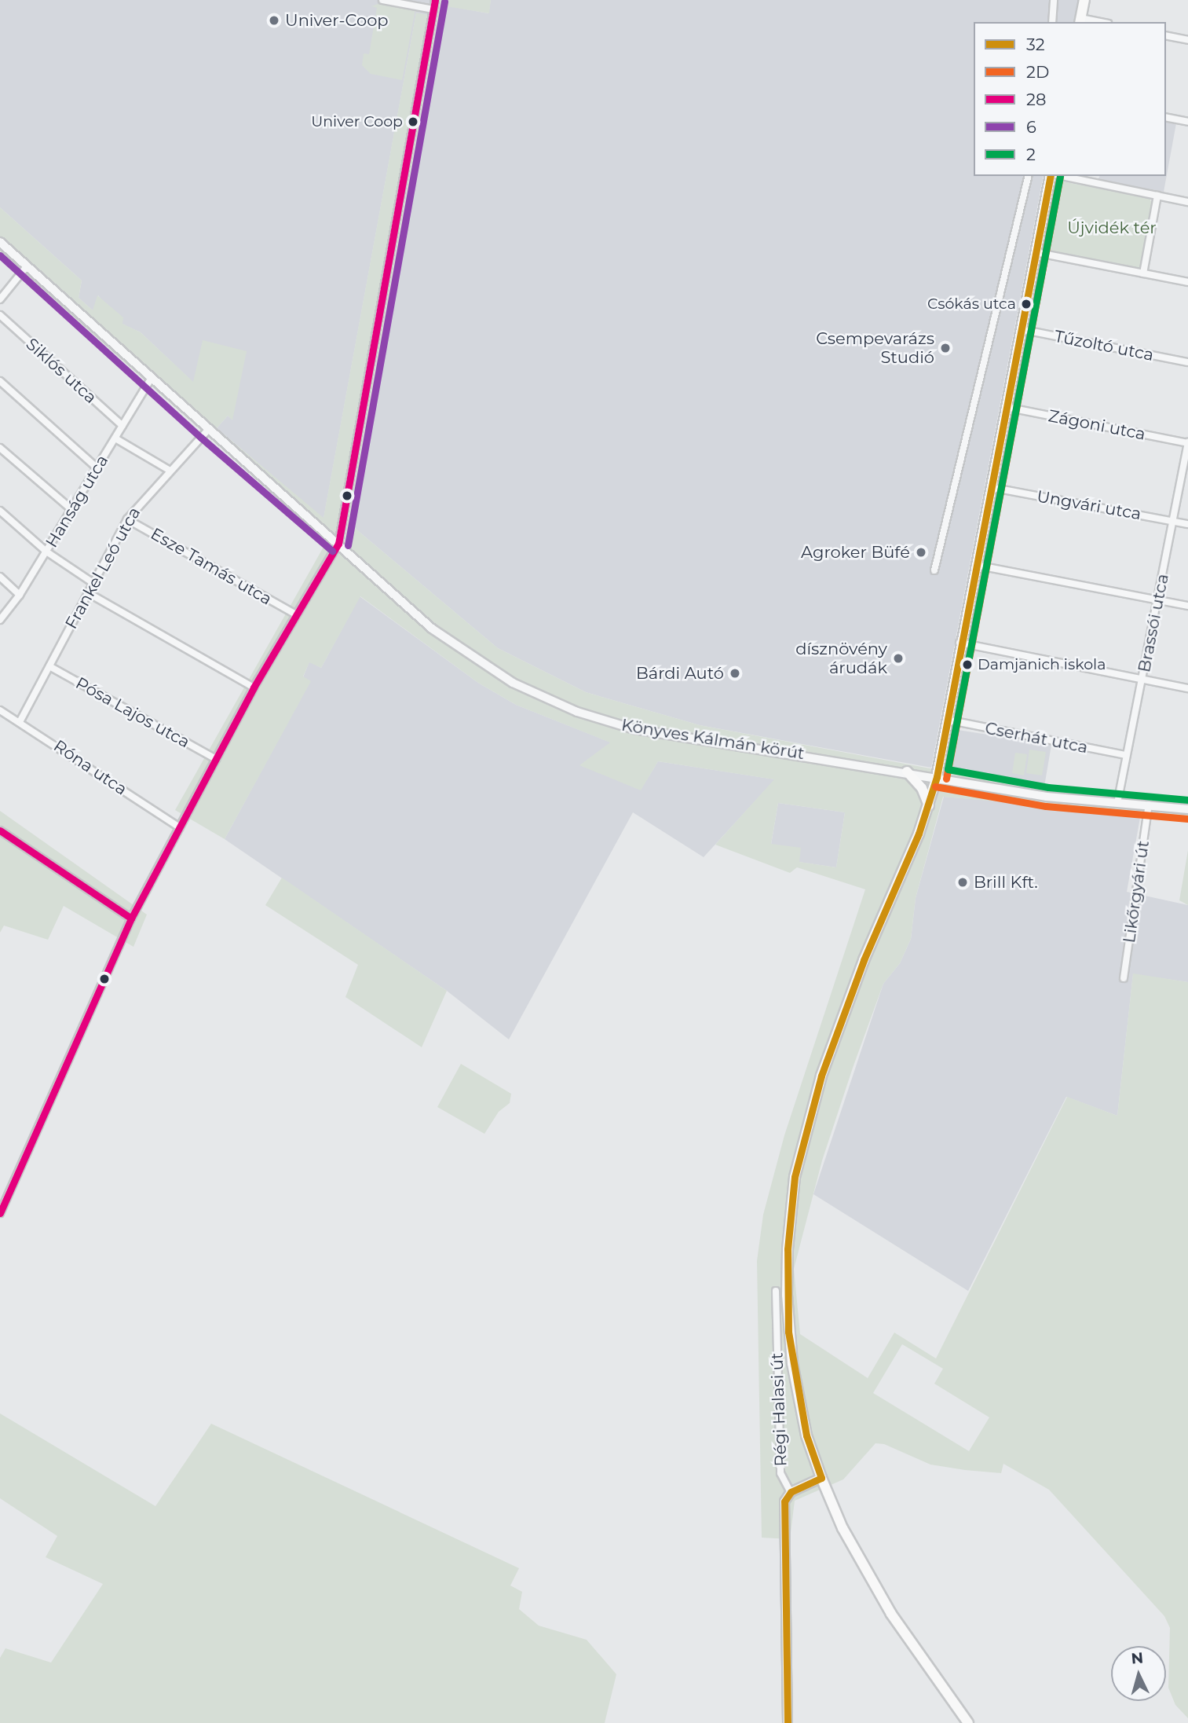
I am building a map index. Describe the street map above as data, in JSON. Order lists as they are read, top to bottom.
{
  "streets": {
    "street": [
      "Tűzoltó utca",
      "Siklós utca",
      "Zágoni utca",
      "Hanság utca",
      "Ungvári utca",
      "Esze Tamás utca",
      "Frankel Leó utca",
      "Brassói utca",
      "Pósa Lajos utca",
      "Cserhát utca",
      "Könyves Kálmán körút",
      "Róna utca",
      "Likőrgyári út",
      "Régi Halasi út"
    ]
  },
  "crossings": [
    ["Siklós utca", "Hanság utca"],
    ["Zágoni utca", "Brassói utca"],
    ["Hanság utca", "Könyves Kálmán körút"],
    ["Ungvári utca", "Brassói utca"],
    ["Esze Tamás utca", "Frankel Leó utca"],
    ["Frankel Leó utca", "Pósa Lajos utca"],
    ["Frankel Leó utca", "Könyves Kálmán körút"],
    ["Frankel Leó utca", "Róna utca"],
    ["Brassói utca", "Cserhát utca"],
    ["Brassói utca", "Könyves Kálmán körút"],
    ["Könyves Kálmán körút", "Likőrgyári út"]
  ],
  "parks": ["Újvidék tér"],
  "places": [
    "Univer-Coop",
    "Univer Coop",
    "Csókás utca",
    "Csempevarázs Studió",
    "Agroker Büfé",
    "dísznövény árudák",
    "Damjanich iskola",
    "Bárdi Autó",
    "Brill Kft."
  ],
  "lines": [
    "transit line 28",
    "transit line 6",
    "transit line 32",
    "transit line 2D",
    "transit line 2"
  ],
  "legend": [
    "32",
    "2D",
    "28",
    "6",
    "2"
  ],
  "north": "top"
}
